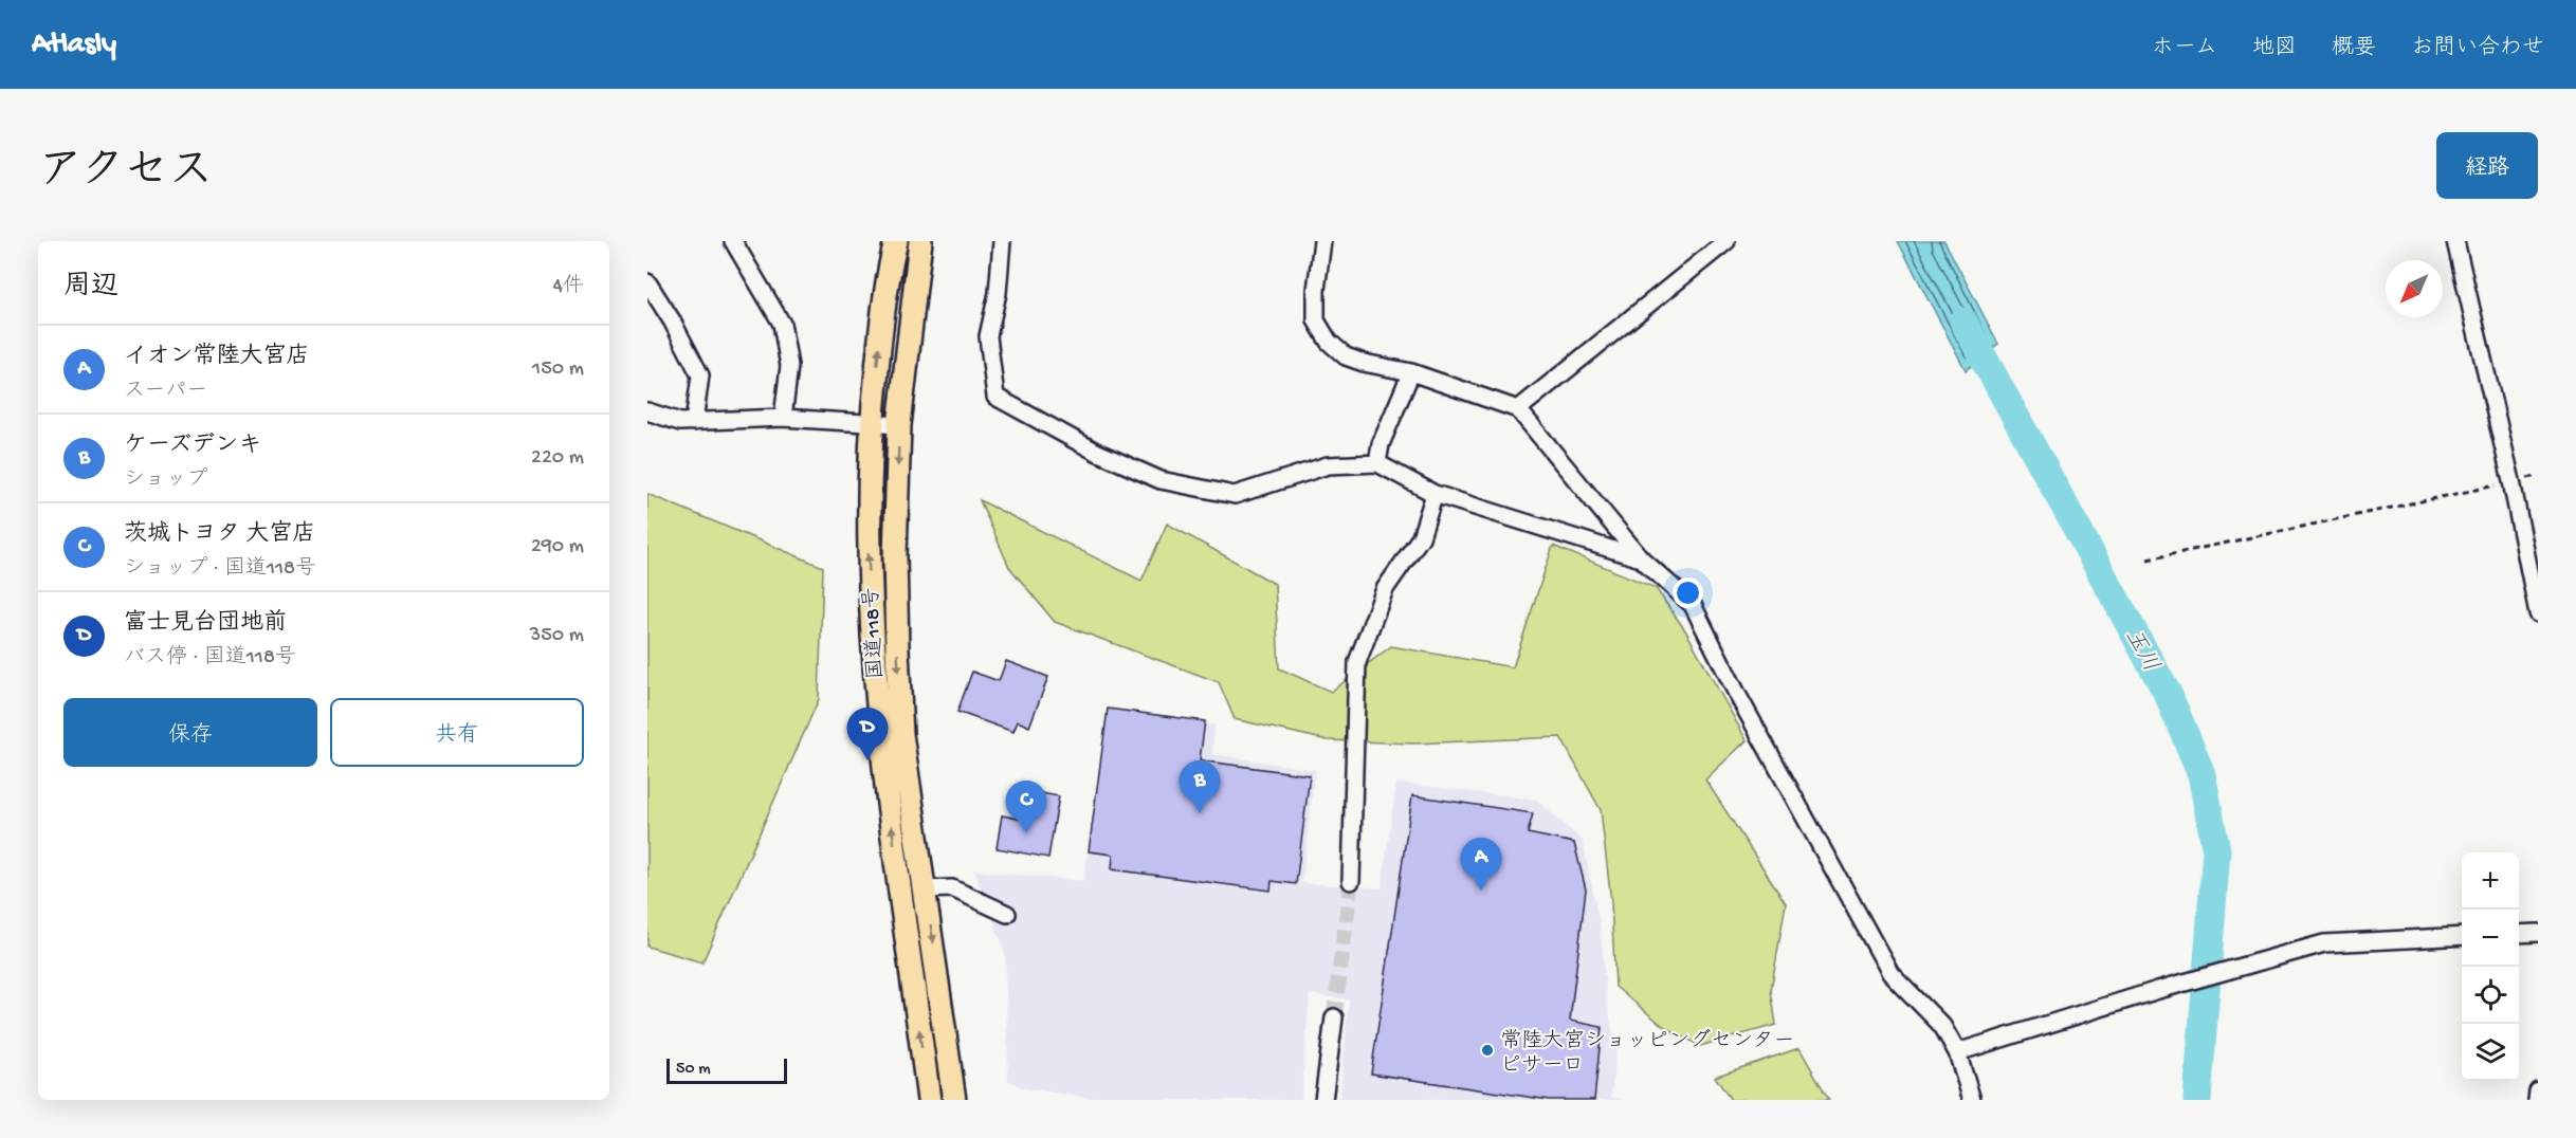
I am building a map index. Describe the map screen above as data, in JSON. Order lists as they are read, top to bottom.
{
  "streets": {
    "highway": ["国道118号"]
  },
  "water": ["玉川"],
  "places": ["常陸大宮ショッピングセンター ピサーロ"],
  "scale_bar": "50 m",
  "north": "bottom left",
  "page": {
    "header": "Atlasly",
    "nav": [
      "ホーム",
      "地図",
      "概要",
      "お問い合わせ"
    ],
    "title": "アクセス",
    "buttons": [
      "経路",
      ["保存", "共有"]
    ],
    "heading": ["周辺", "4件"],
    "list": [
      {
        "mark": "A",
        "name": "イオン常陸大宮店",
        "note": "スーパー",
        "value": "150 m"
      },
      {
        "mark": "B",
        "name": "ケーズデンキ",
        "note": "ショップ",
        "value": "220 m"
      },
      {
        "mark": "C",
        "name": "茨城トヨタ 大宮店",
        "note": "ショップ · 国道118号",
        "value": "290 m"
      },
      {
        "mark": "D",
        "name": "富士見台団地前",
        "note": "バス停 · 国道118号",
        "value": "350 m"
      }
    ],
    "pins": [
      "D",
      "B",
      "C",
      "A"
    ],
    "map_buttons": ["+", "−"],
    "scale": "50 m"
  }
}
